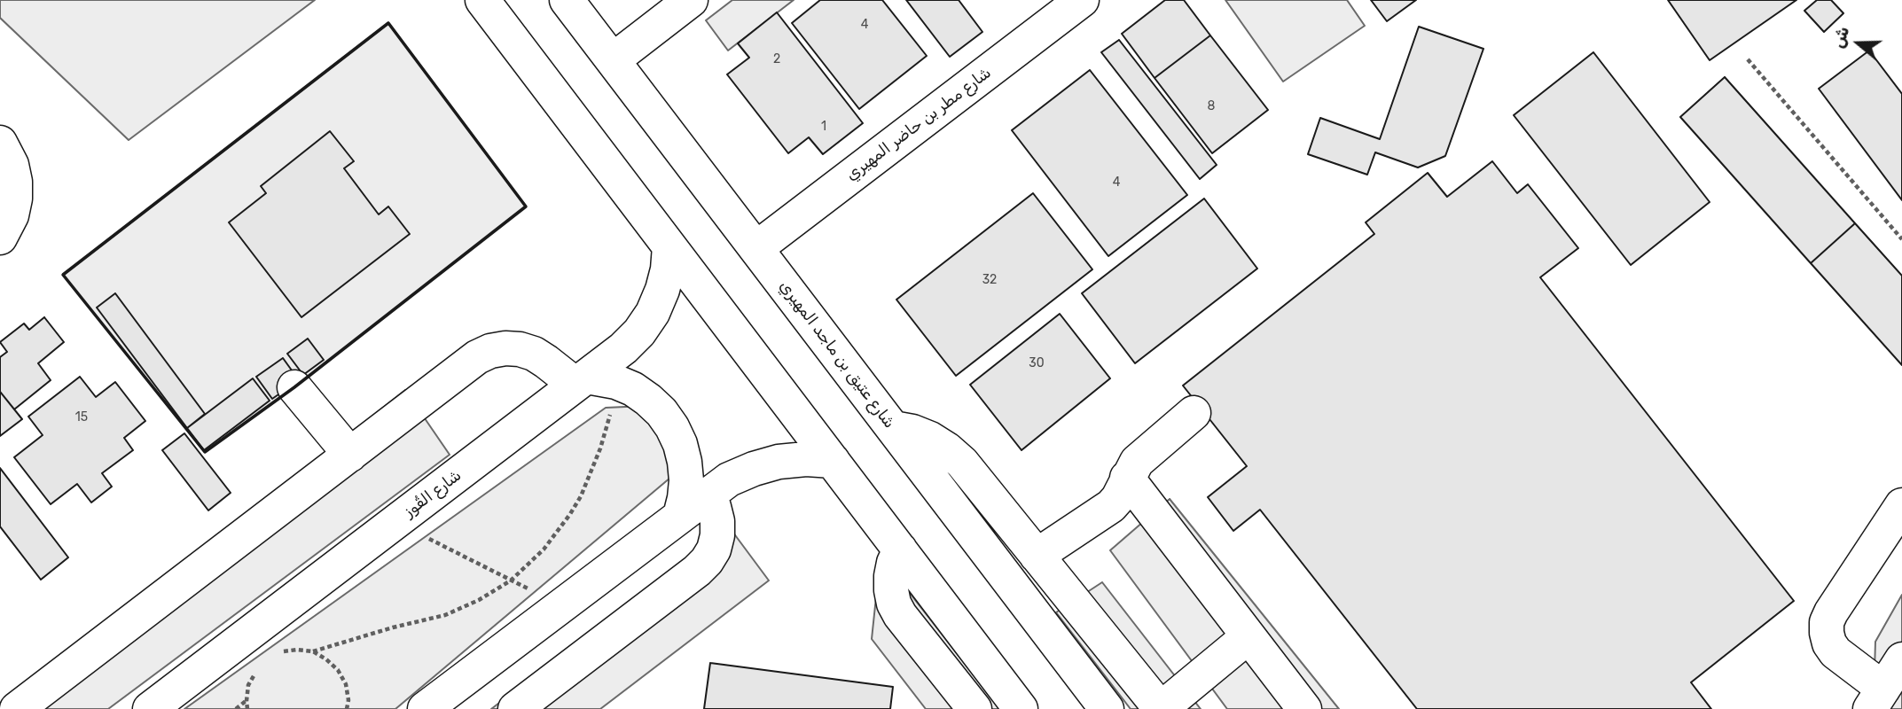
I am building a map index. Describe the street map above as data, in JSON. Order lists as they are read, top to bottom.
{
  "streets": {
    "street": ["شارع مطر بن حاضر المهيري", "شارع عتيق بن ماجد المهيري", "شارع القُوز"]
  },
  "crossings": [
    ["شارع مطر بن حاضر المهيري", "شارع عتيق بن ماجد المهيري"]
  ],
  "house_numbers": [
    "4",
    "2",
    "8",
    "1",
    "4",
    "32",
    "30",
    "15"
  ],
  "north": "left"
}
